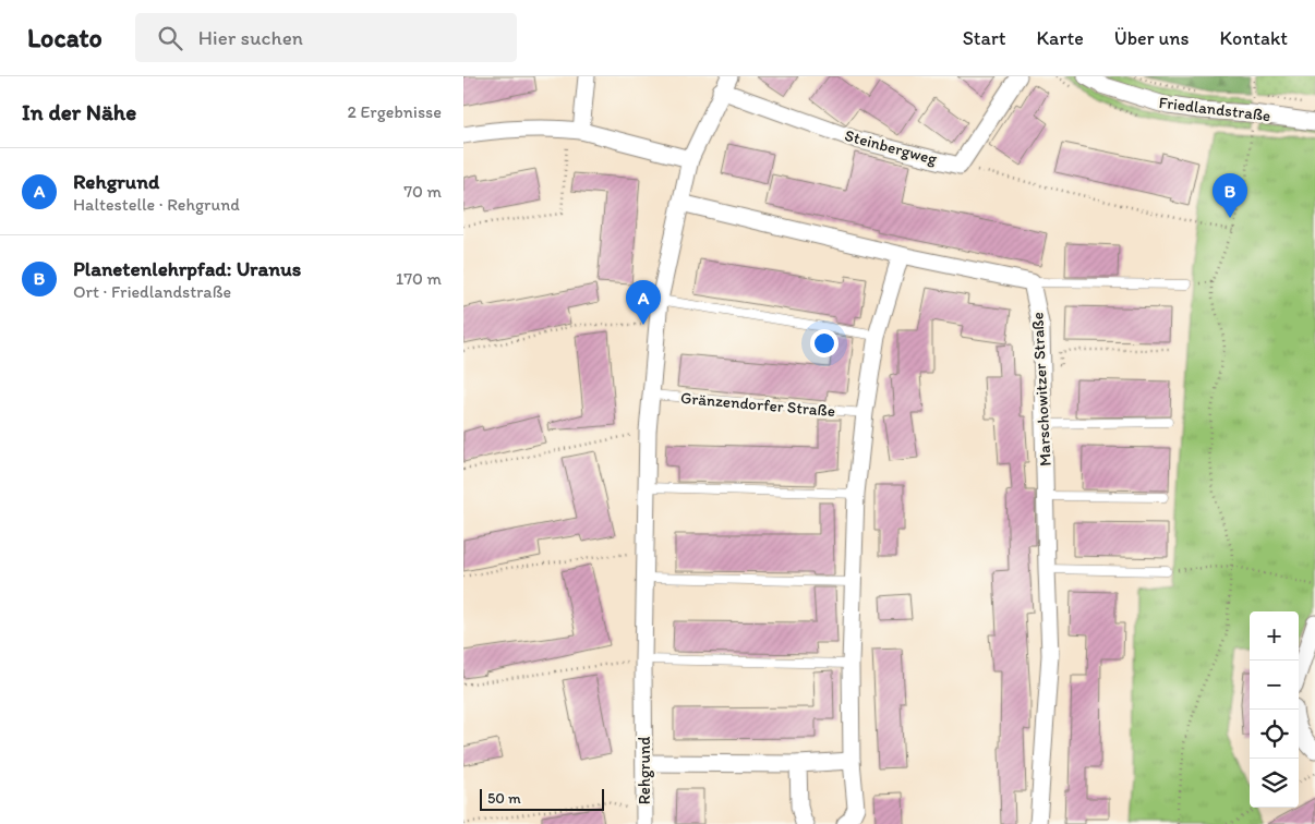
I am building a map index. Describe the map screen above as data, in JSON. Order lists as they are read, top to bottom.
{
  "streets": {
    "street": [
      "Friedlandstraße",
      "Steinbergweg",
      "Marschowitzer Straße",
      "Rehgrund"
    ],
    "lane": ["Gränzendorfer Straße"]
  },
  "crossings": [
    ["Steinbergweg", "Rehgrund"],
    ["Gränzendorfer Straße", "Rehgrund"]
  ],
  "scale_bar": "50 m",
  "page": {
    "header": "Locato",
    "search": "Hier suchen",
    "nav": [
      "Start",
      "Karte",
      "Über uns",
      "Kontakt"
    ],
    "heading": ["In der Nähe", "2 Ergebnisse"],
    "list": [
      {
        "mark": "A",
        "name": "Rehgrund",
        "note": "Haltestelle · Rehgrund",
        "value": "70 m"
      },
      {
        "mark": "B",
        "name": "Planetenlehrpfad: Uranus",
        "note": "Ort · Friedlandstraße",
        "value": "170 m"
      }
    ],
    "pins": ["B", "A"],
    "map_buttons": ["+", "−"],
    "scale": "50 m"
  }
}
